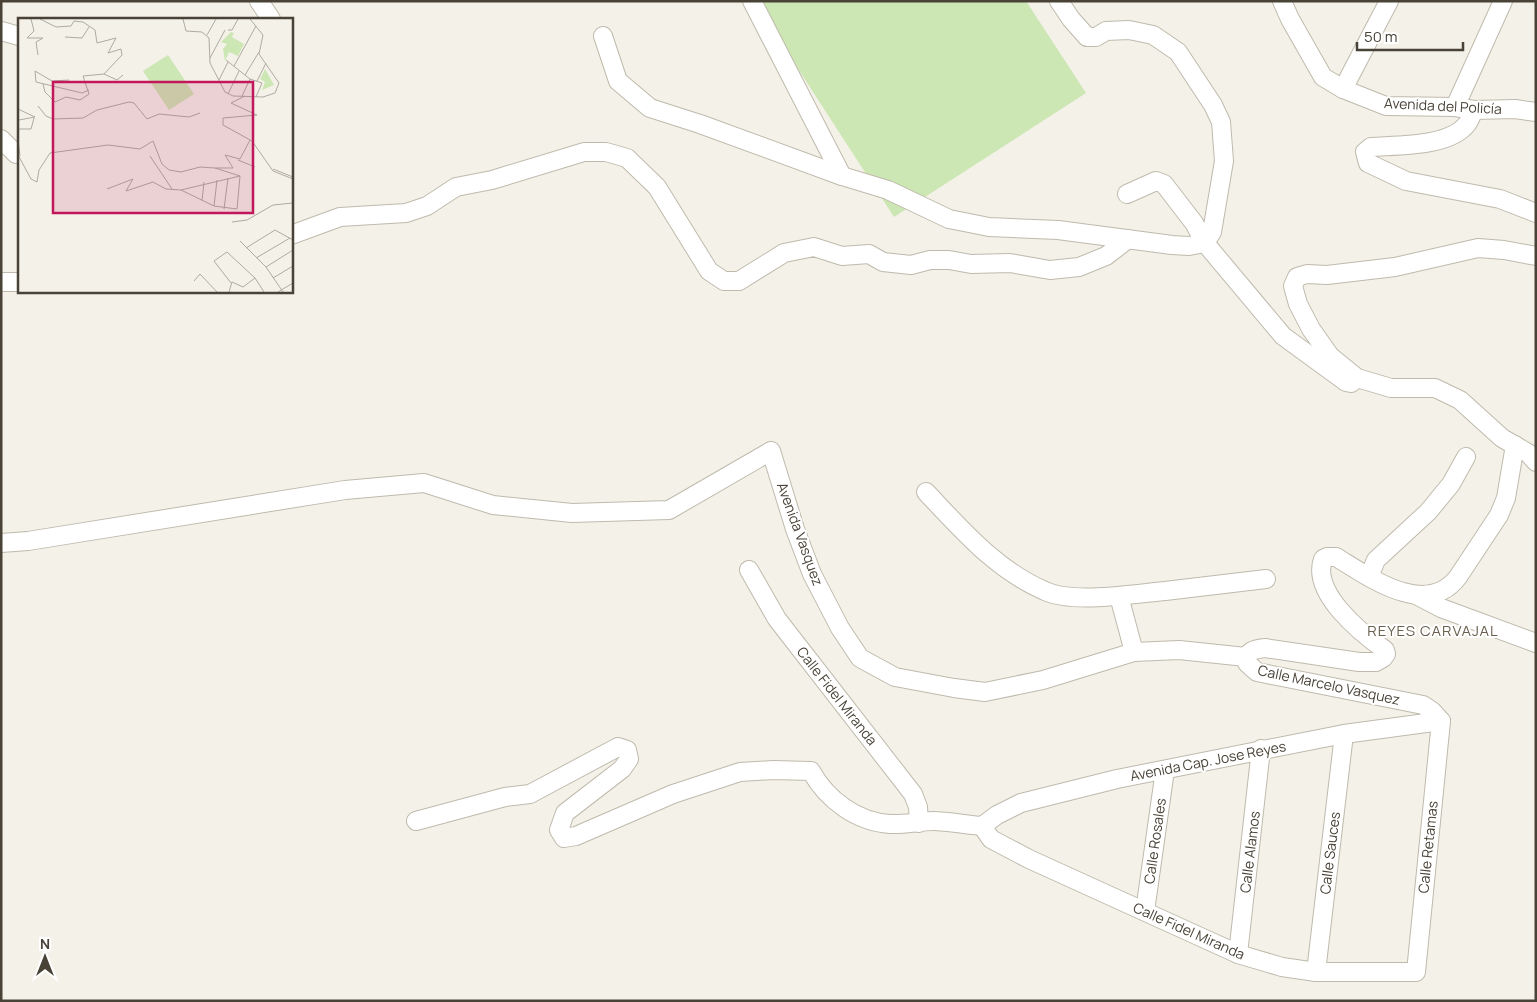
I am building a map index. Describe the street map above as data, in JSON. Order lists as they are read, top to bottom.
{
  "streets": {
    "street": [
      "Avenida del Policía",
      "Avenida Vasquez",
      "Calle Marcelo Vasquez",
      "Calle Fidel Miranda",
      "Avenida Cap. Jose Reyes",
      "Calle Rosales",
      "Calle Retamas",
      "Calle Alamos",
      "Calle Sauces"
    ]
  },
  "crossings": [
    ["Avenida Vasquez", "Calle Marcelo Vasquez"],
    ["Calle Marcelo Vasquez", "Avenida Cap. Jose Reyes"],
    ["Calle Marcelo Vasquez", "Calle Retamas"],
    ["Calle Fidel Miranda", "Avenida Cap. Jose Reyes"],
    ["Calle Fidel Miranda", "Calle Rosales"],
    ["Calle Fidel Miranda", "Calle Retamas"],
    ["Calle Fidel Miranda", "Calle Alamos"],
    ["Calle Fidel Miranda", "Calle Sauces"],
    ["Avenida Cap. Jose Reyes", "Calle Rosales"],
    ["Avenida Cap. Jose Reyes", "Calle Retamas"],
    ["Avenida Cap. Jose Reyes", "Calle Alamos"],
    ["Avenida Cap. Jose Reyes", "Calle Sauces"]
  ],
  "districts": ["REYES CARVAJAL"],
  "scale_bar": "50 m",
  "north": "top"
}
